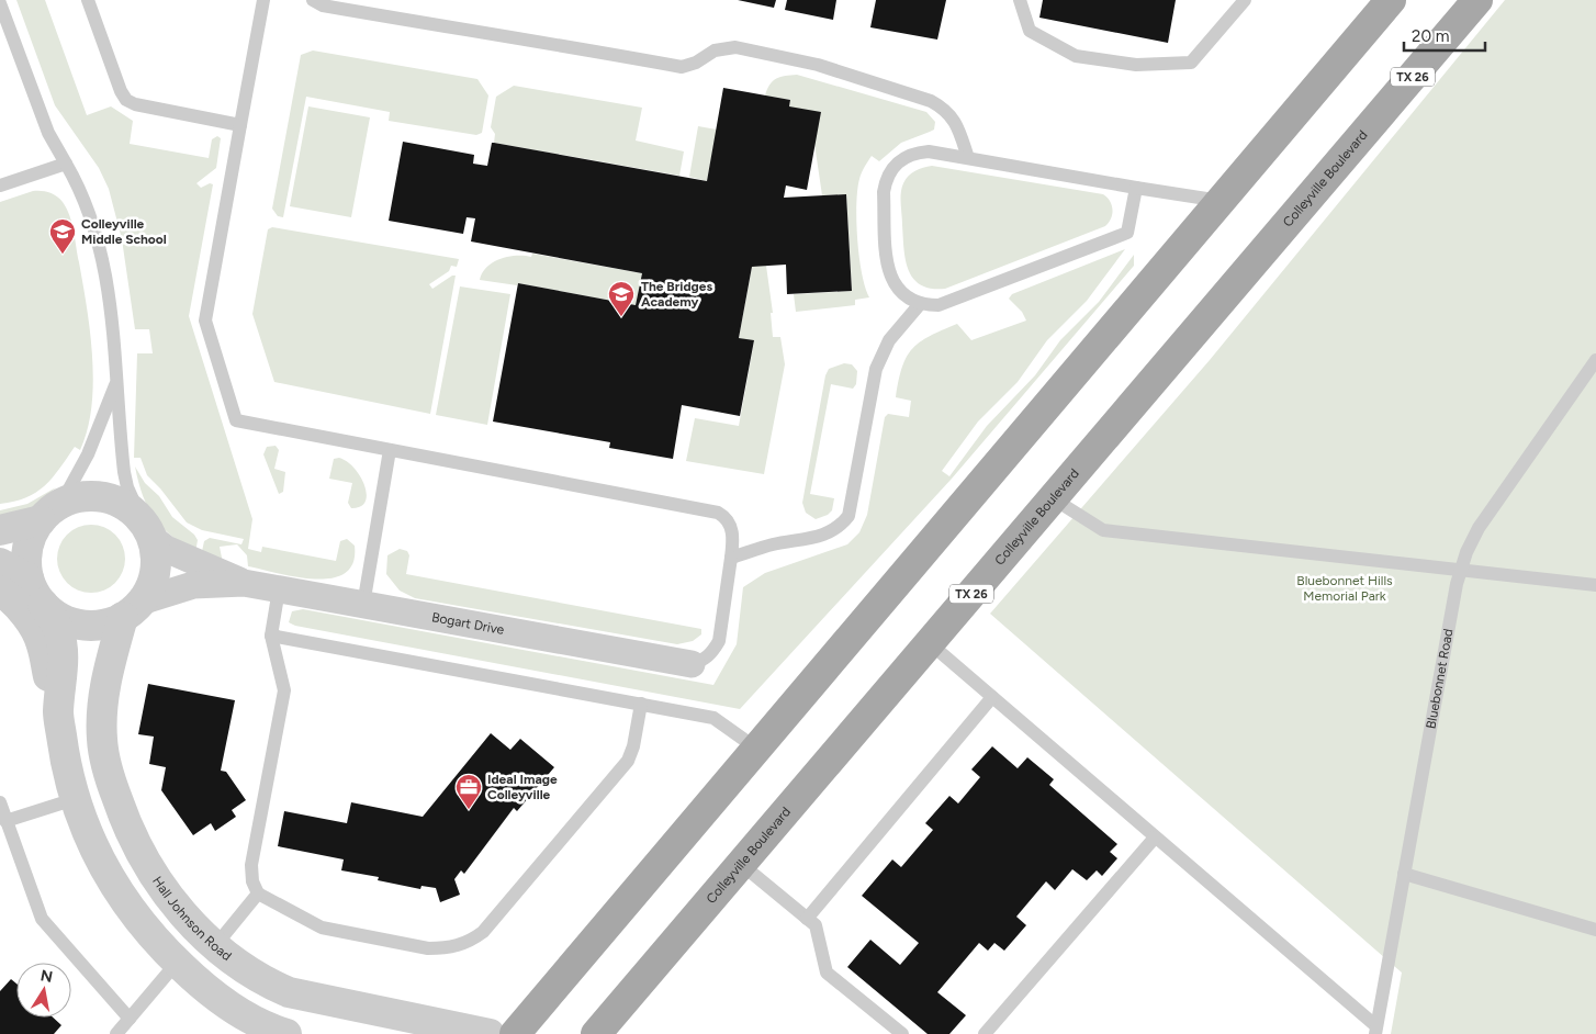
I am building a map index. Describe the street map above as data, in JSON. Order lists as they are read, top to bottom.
{
  "streets": {
    "main road": ["TX 26", "Colleyville Boulevard"],
    "street": ["Bogart Drive", "Hall Johnson Road"],
    "lane": ["Bluebonnet Road"]
  },
  "crossings": [
    ["Bogart Drive", "Hall Johnson Road"]
  ],
  "parks": ["Bluebonnet Hills Memorial Park"],
  "places": {
    "school or university": ["Colleyville Middle School", "The Bridges Academy"],
    "office": ["Ideal Image Colleyville"]
  },
  "scale_bar": "20 m",
  "north": "top"
}
